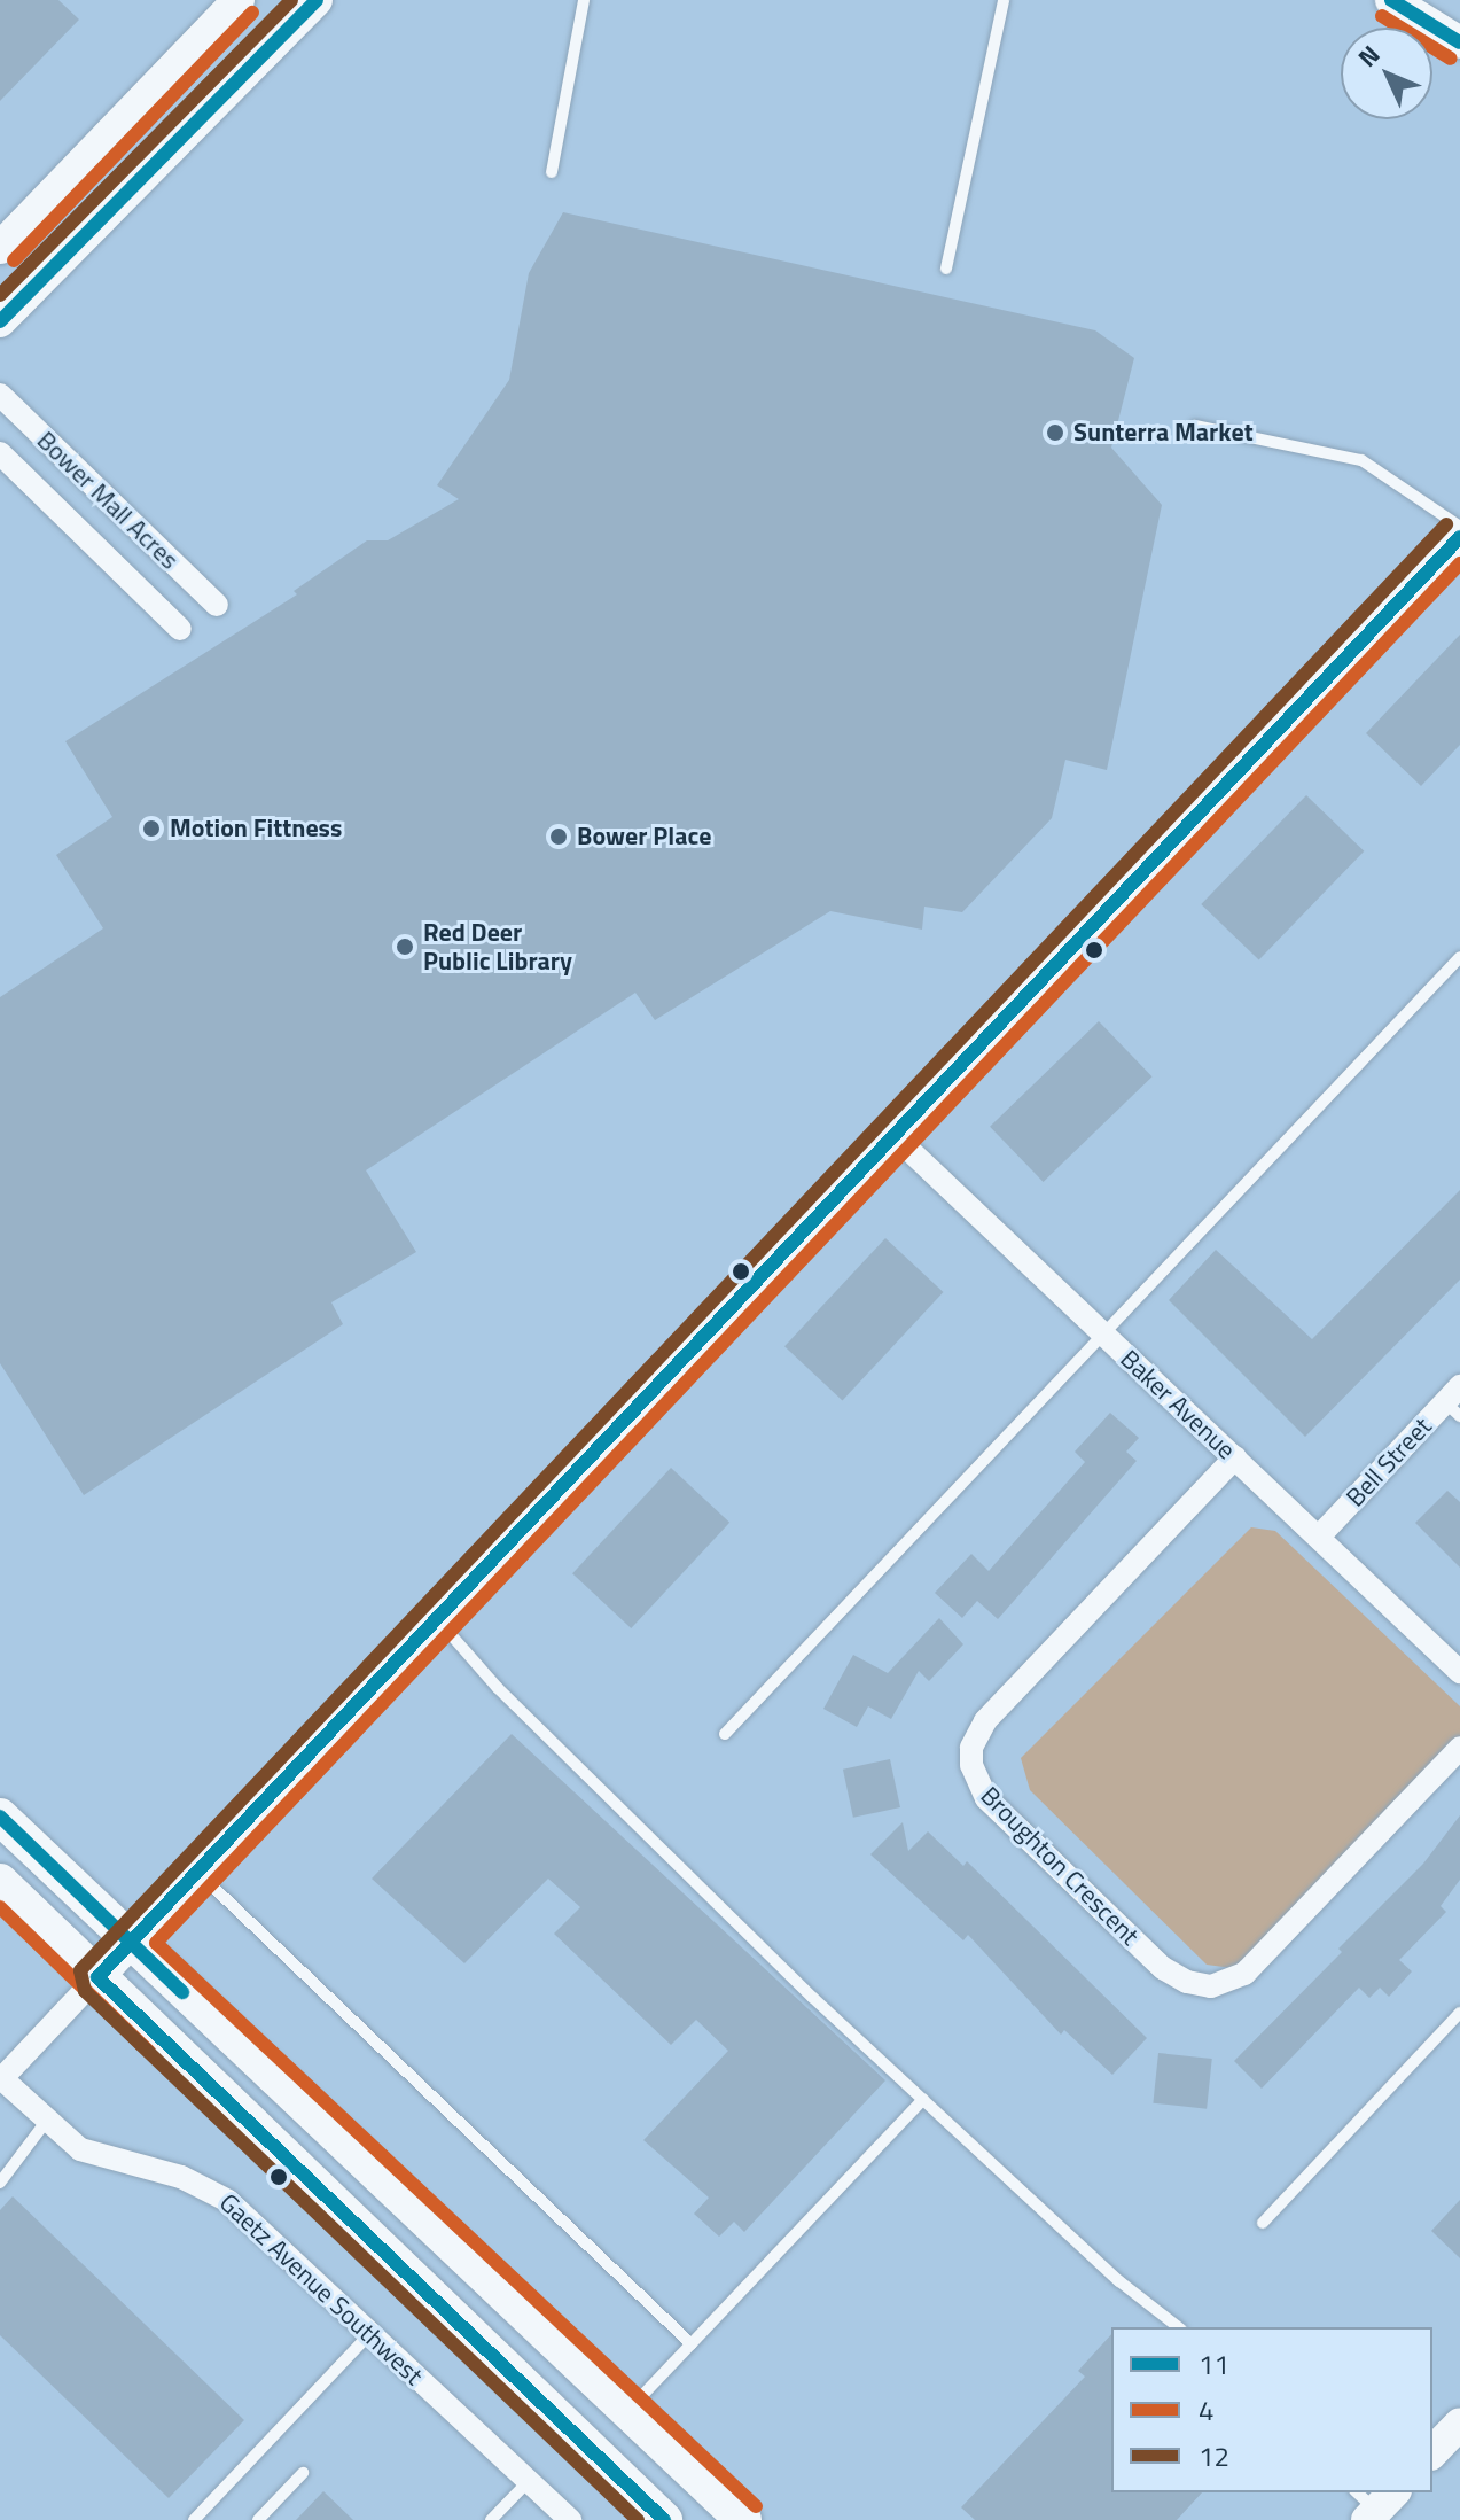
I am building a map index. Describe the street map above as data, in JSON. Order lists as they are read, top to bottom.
{
  "streets": {
    "street": [
      "Bower Mall Acres",
      "Baker Avenue",
      "Bell Street",
      "Broughton Crescent",
      "Gaetz Avenue Southwest"
    ]
  },
  "crossings": [
    ["Baker Avenue", "Bell Street"],
    ["Baker Avenue", "Broughton Crescent"]
  ],
  "places": [
    "Sunterra Market",
    "Motion Fittness",
    "Bower Place",
    "Red Deer Public Library"
  ],
  "lines": ["transit line 11", "transit line 12", "transit line 4"],
  "legend": ["11", "4", "12"],
  "north": "top left"
}
